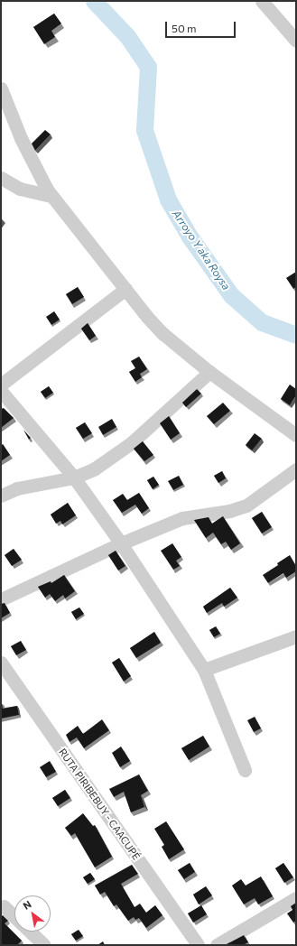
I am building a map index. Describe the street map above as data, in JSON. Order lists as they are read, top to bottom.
{
  "streets": {
    "street": ["RUTA PIRIBEBUY - CAACUPÉ"]
  },
  "water": ["Arroyo Y aka Roysa"],
  "scale_bar": "50 m",
  "north": "top left"
}
